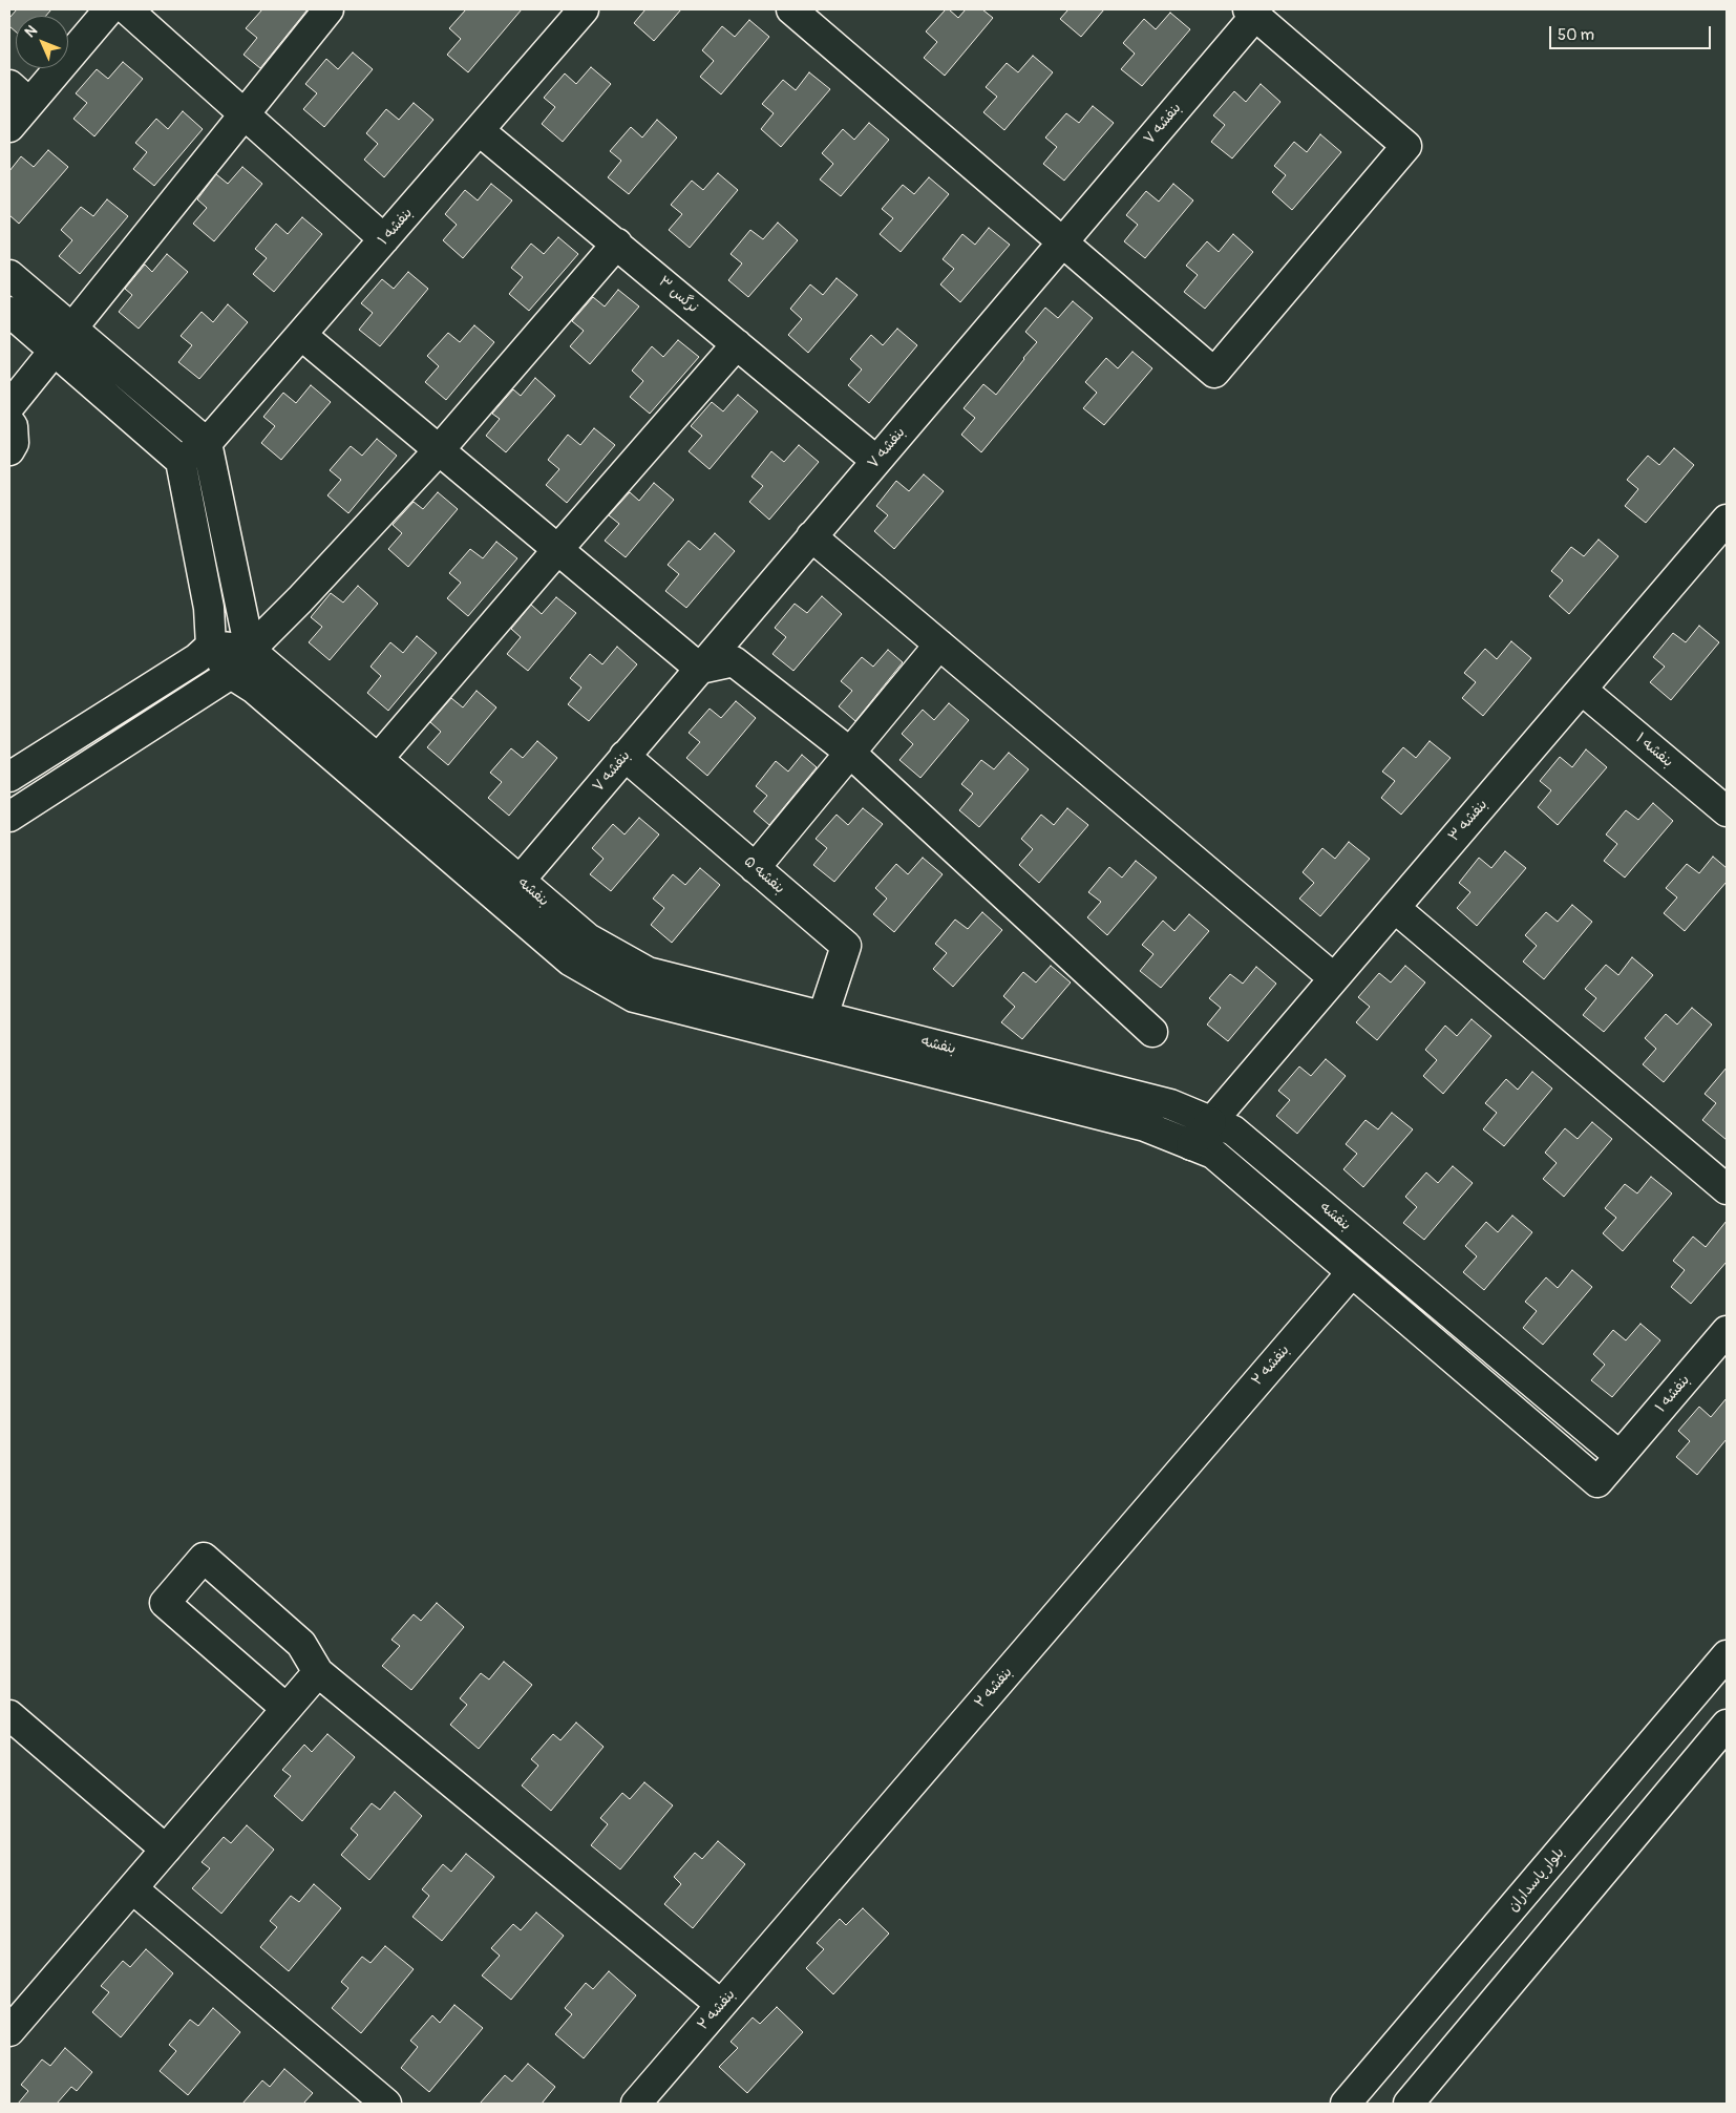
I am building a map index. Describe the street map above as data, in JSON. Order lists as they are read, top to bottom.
{
  "streets": {
    "main road": [
      "بنفشه ۷",
      "بنفشه ۱",
      "نرگس ۳",
      "بنفشه ۳",
      "بنفشه ۵",
      "بنفشه",
      "بنفشه ۲",
      "بلوار پاسداران"
    ]
  },
  "crossings": [
    ["بنفشه ۷", "نرگس ۳"],
    ["بنفشه ۷", "بنفشه ۵"],
    ["بنفشه ۷", "بنفشه"],
    ["بنفشه ۱", "نرگس ۳"],
    ["بنفشه ۱", "بنفشه ۳"],
    ["بنفشه ۱", "بنفشه"],
    ["بنفشه ۳", "بنفشه"],
    ["بنفشه ۵", "بنفشه"],
    ["بنفشه", "بنفشه ۲"]
  ],
  "scale_bar": "50 m",
  "north": "top left"
}
